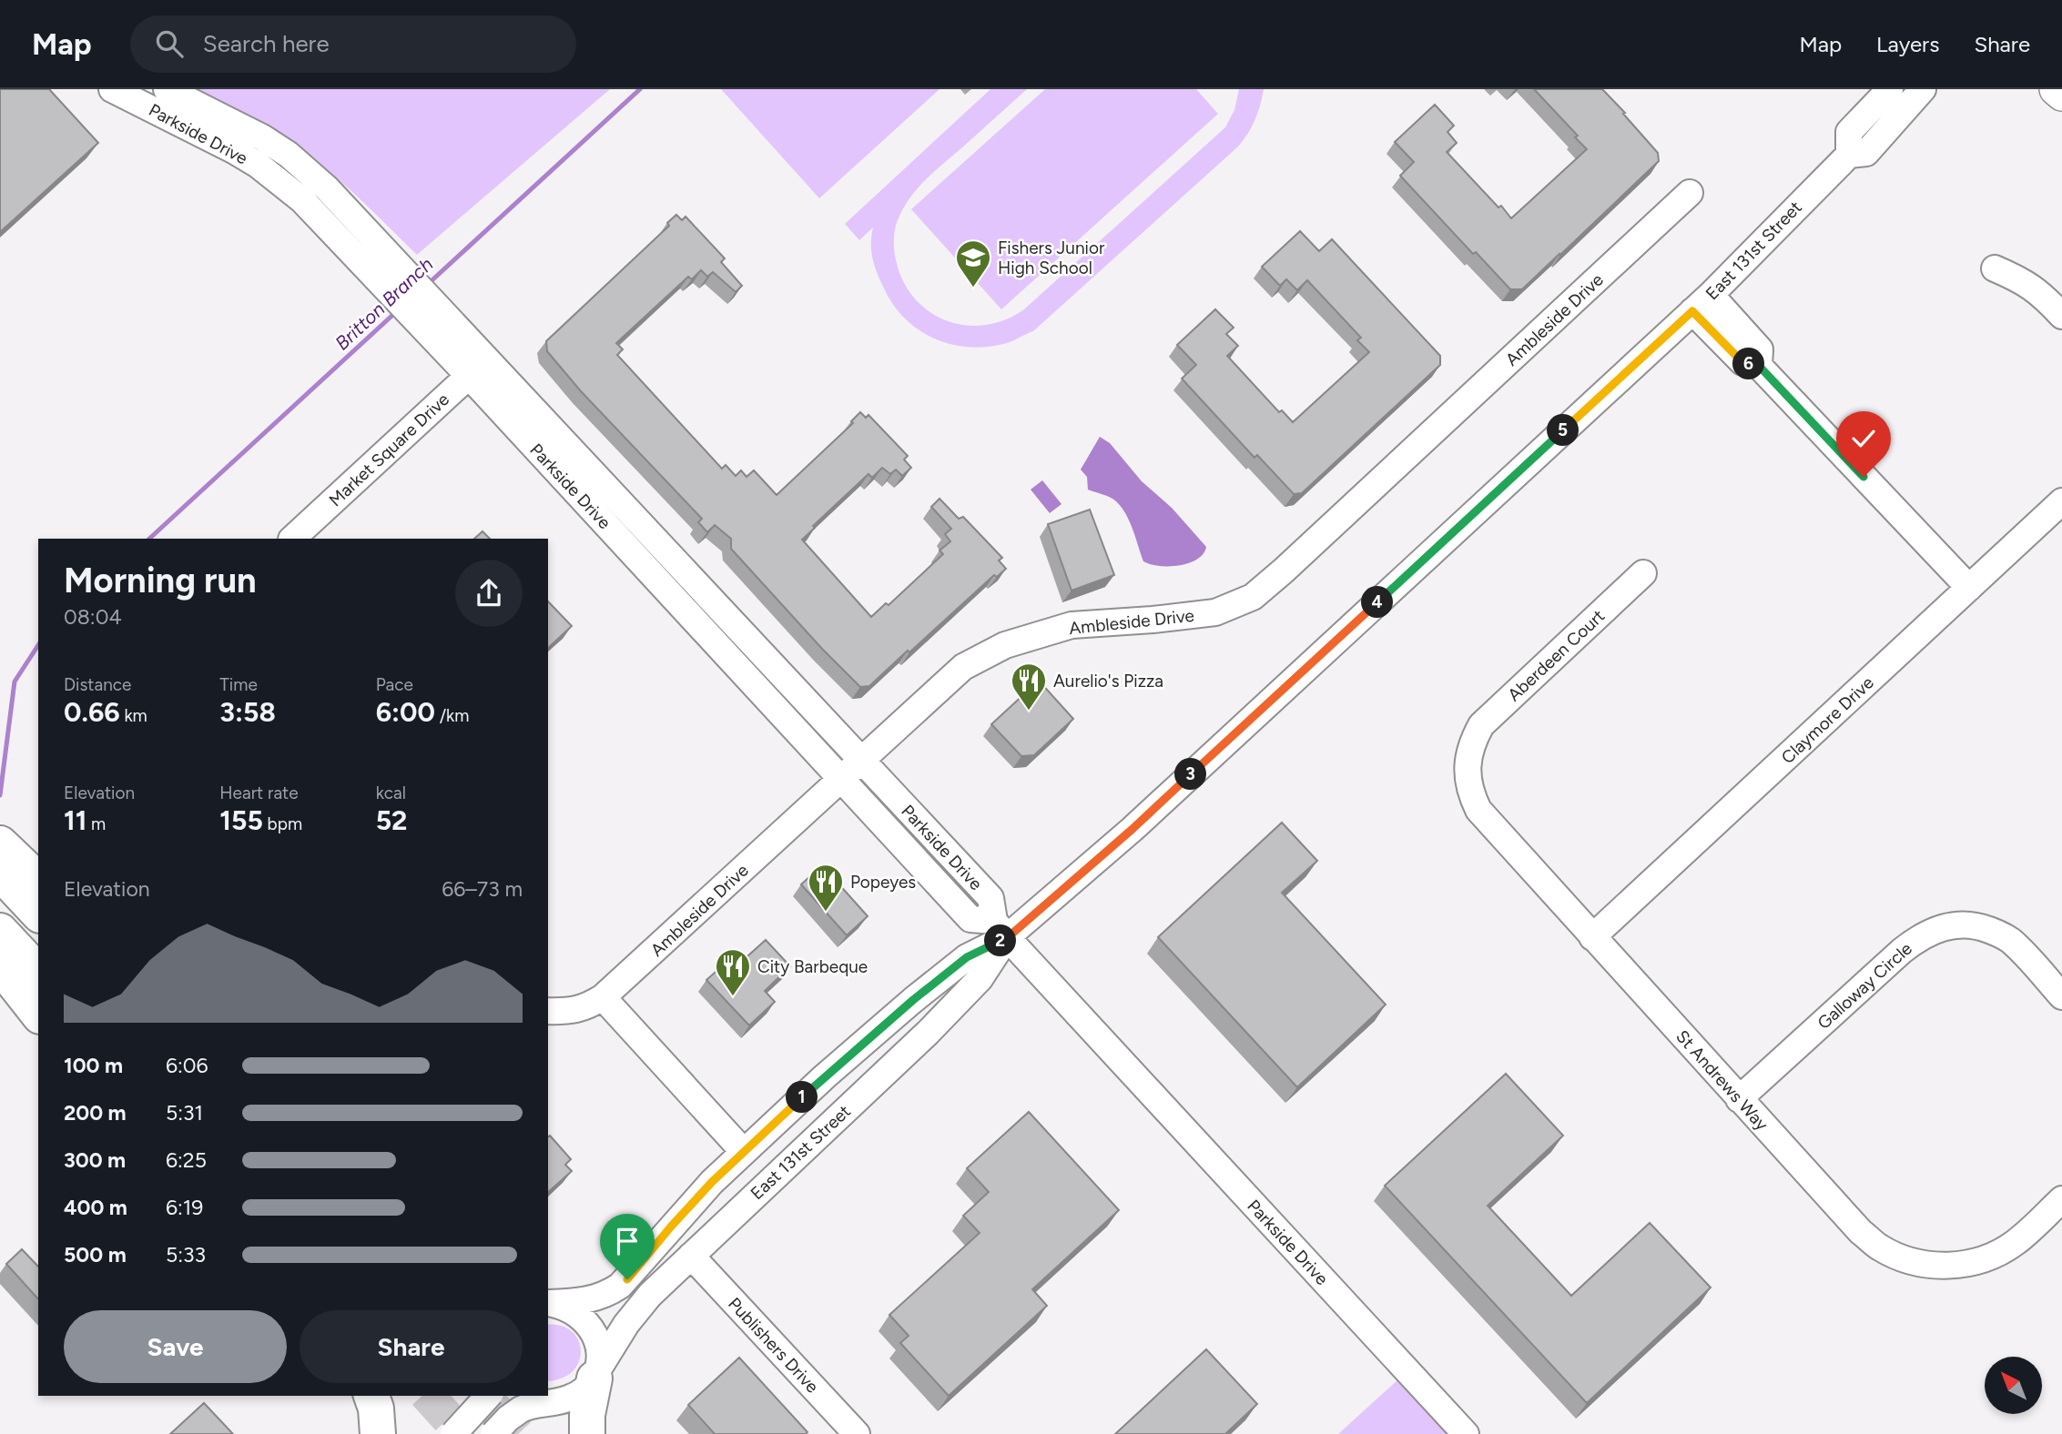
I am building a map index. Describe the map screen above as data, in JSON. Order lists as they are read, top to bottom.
{
  "streets": {
    "street": [
      "Parkside Drive",
      "East 131st Street",
      "Ambleside Drive",
      "Market Square Drive",
      "Aberdeen Court",
      "Claymore Drive",
      "Galloway Circle",
      "St Andrews Way",
      "Publishers Drive"
    ]
  },
  "crossings": [
    ["Parkside Drive", "East 131st Street"],
    ["Parkside Drive", "Ambleside Drive"],
    ["Parkside Drive", "Market Square Drive"],
    ["East 131st Street", "Publishers Drive"],
    ["Aberdeen Court", "St Andrews Way"],
    ["Claymore Drive", "St Andrews Way"],
    ["Galloway Circle", "St Andrews Way"]
  ],
  "water": ["Britton Branch"],
  "places": {
    "school or university": ["Fishers Junior High School"],
    "restaurant": ["Aurelio's Pizza", "Popeyes", "City Barbeque"]
  },
  "north": "top left",
  "page": {
    "header": "Map",
    "search": "Search here",
    "nav": ["Map", "Layers", "Share"],
    "pins": [
      "6",
      "5",
      "4",
      "3",
      "2",
      "1"
    ],
    "heading": ["Morning run", "08:04"],
    "stats": [
      ["Distance", "0.66 km"],
      ["Time", "3:58"],
      ["Pace", "6:00 /km"],
      ["Elevation", "11 m"],
      ["Heart rate", "155 bpm"],
      ["kcal", "52"]
    ],
    "chart": ["Elevation", "66–73 m"],
    "list": [
      {
        "name": "100 m",
        "note": "6:06"
      },
      {
        "name": "200 m",
        "note": "5:31"
      },
      {
        "name": "300 m",
        "note": "6:25"
      },
      {
        "name": "400 m",
        "note": "6:19"
      },
      {
        "name": "500 m",
        "note": "5:33"
      }
    ],
    "buttons": ["Save", "Share"]
  }
}
